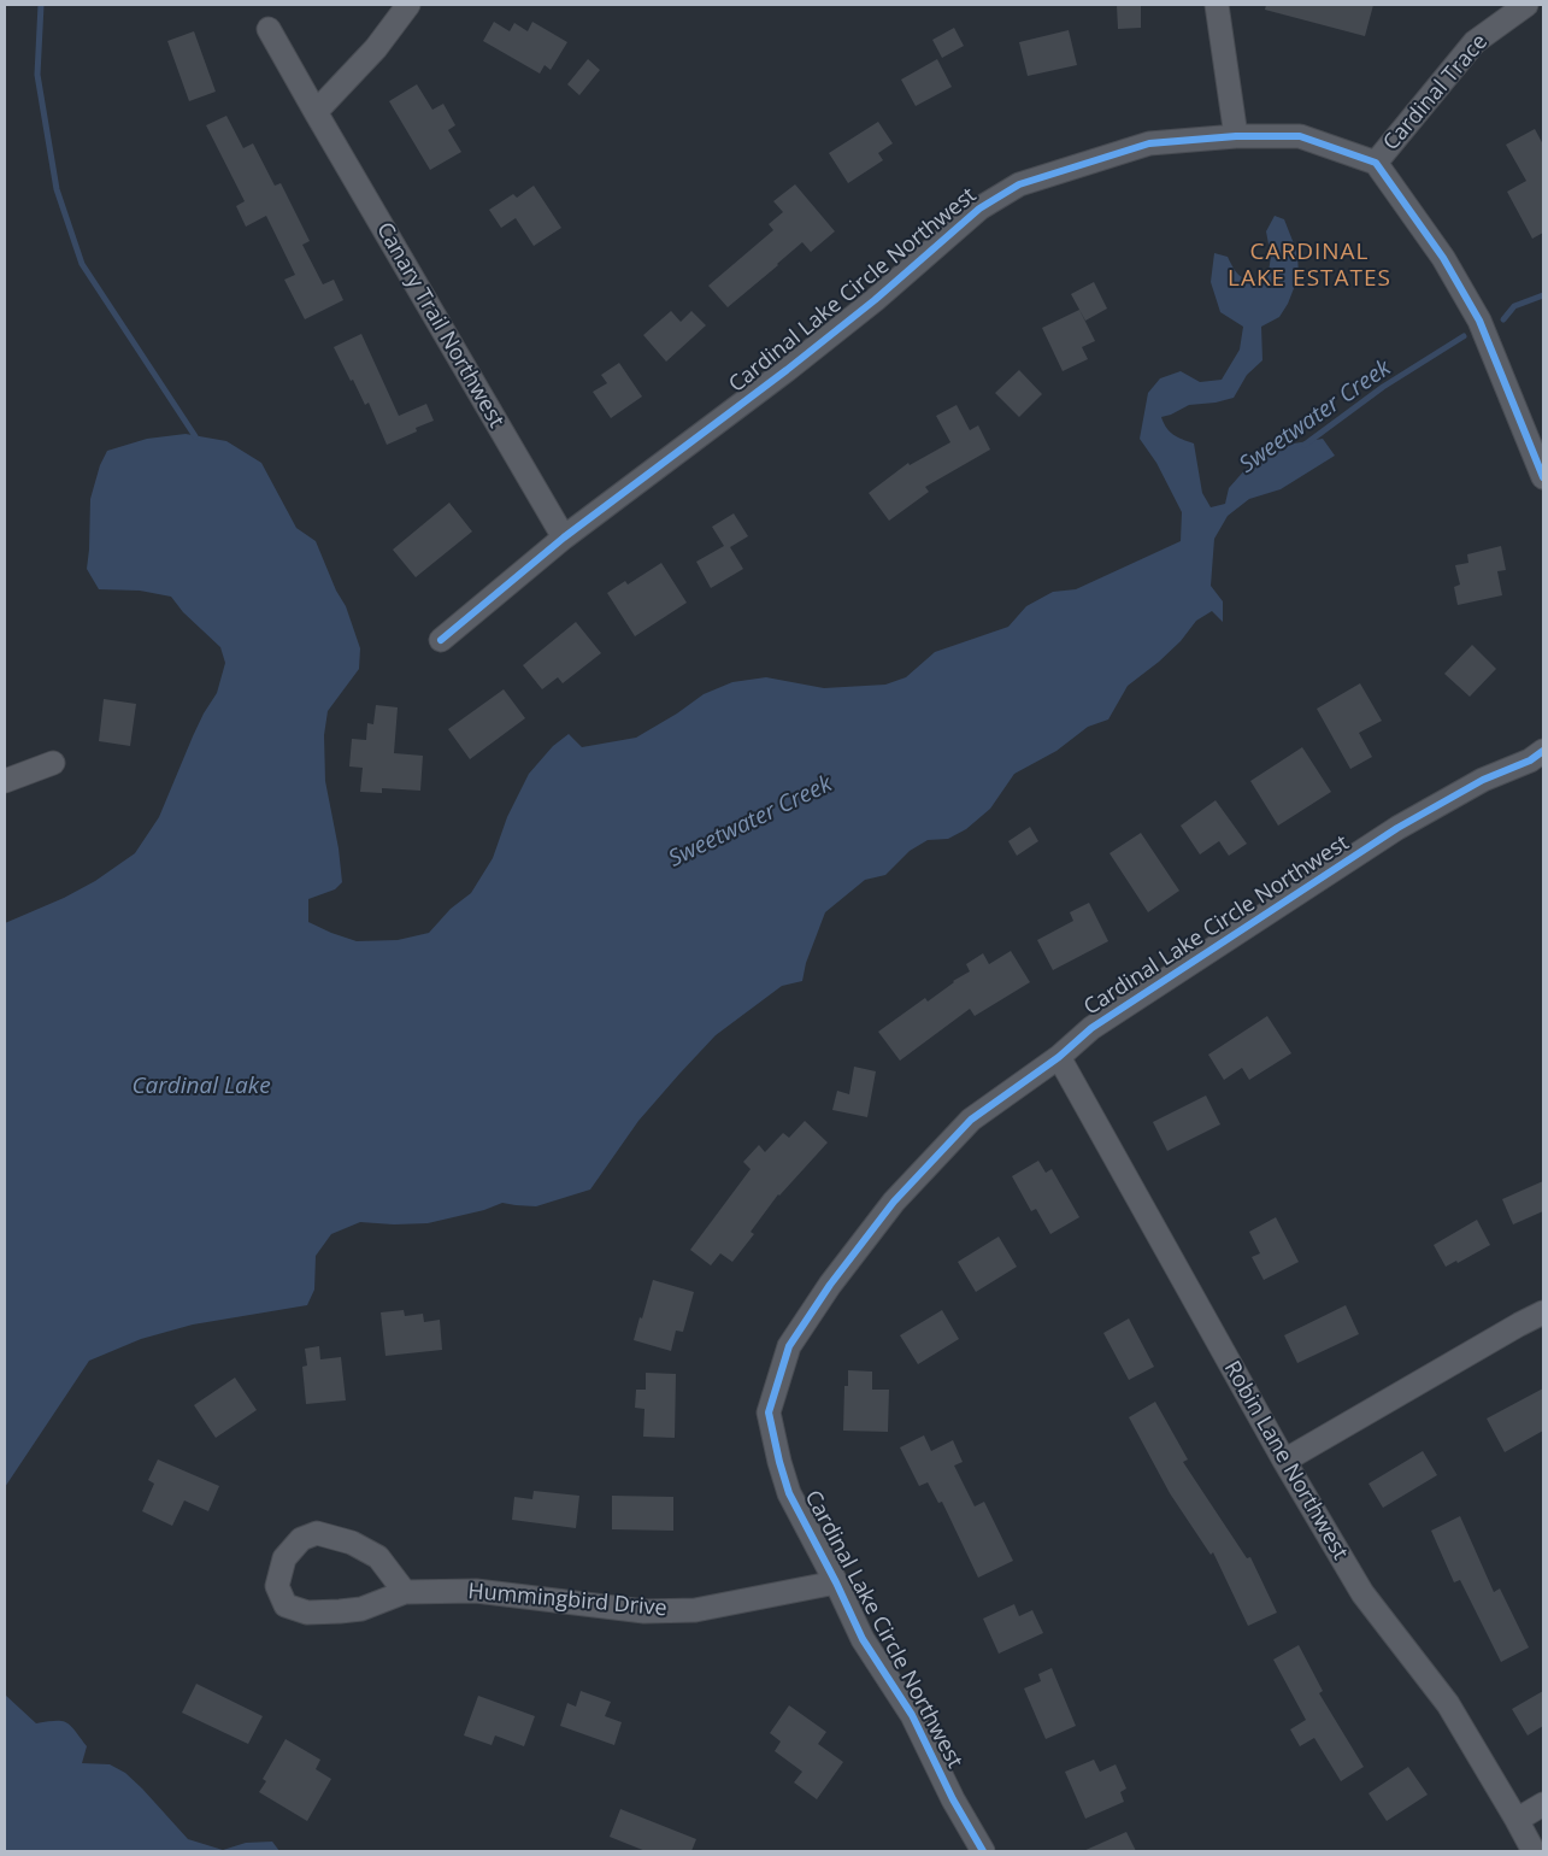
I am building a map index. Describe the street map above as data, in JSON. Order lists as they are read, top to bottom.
{
  "streets": {
    "street": [
      "Cardinal Trace",
      "Cardinal Lake Circle Northwest",
      "Canary Trail Northwest",
      "Robin Lane Northwest",
      "Hummingbird Drive"
    ]
  },
  "crossings": [
    ["Cardinal Trace", "Cardinal Lake Circle Northwest"],
    ["Cardinal Lake Circle Northwest", "Canary Trail Northwest"],
    ["Cardinal Lake Circle Northwest", "Robin Lane Northwest"],
    ["Cardinal Lake Circle Northwest", "Hummingbird Drive"]
  ],
  "districts": ["CARDINAL LAKE ESTATES"],
  "water": ["Sweetwater Creek", "Cardinal Lake"]
}
